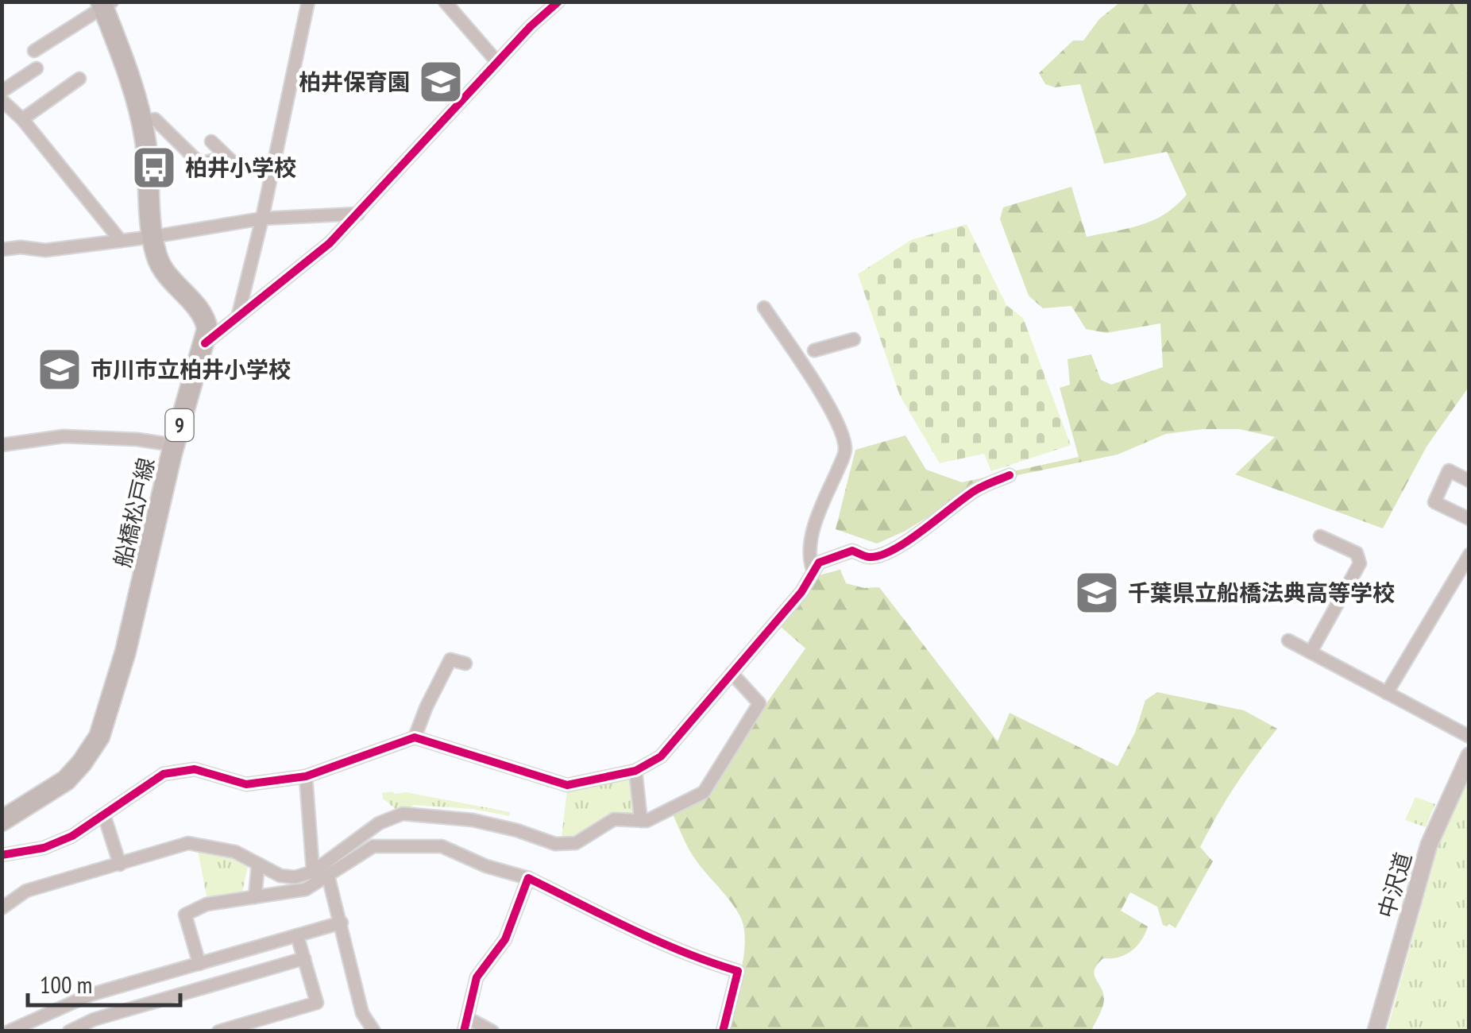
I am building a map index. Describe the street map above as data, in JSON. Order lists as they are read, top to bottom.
{
  "streets": {
    "main road": ["9", "船橋松戸線"],
    "street": ["中沢道"]
  },
  "places": {
    "school or university": ["柏井保育園", "市川市立柏井小学校", "千葉県立船橋法典高等学校"],
    "bus stop": ["柏井小学校"]
  },
  "scale_bar": "100 m"
}
